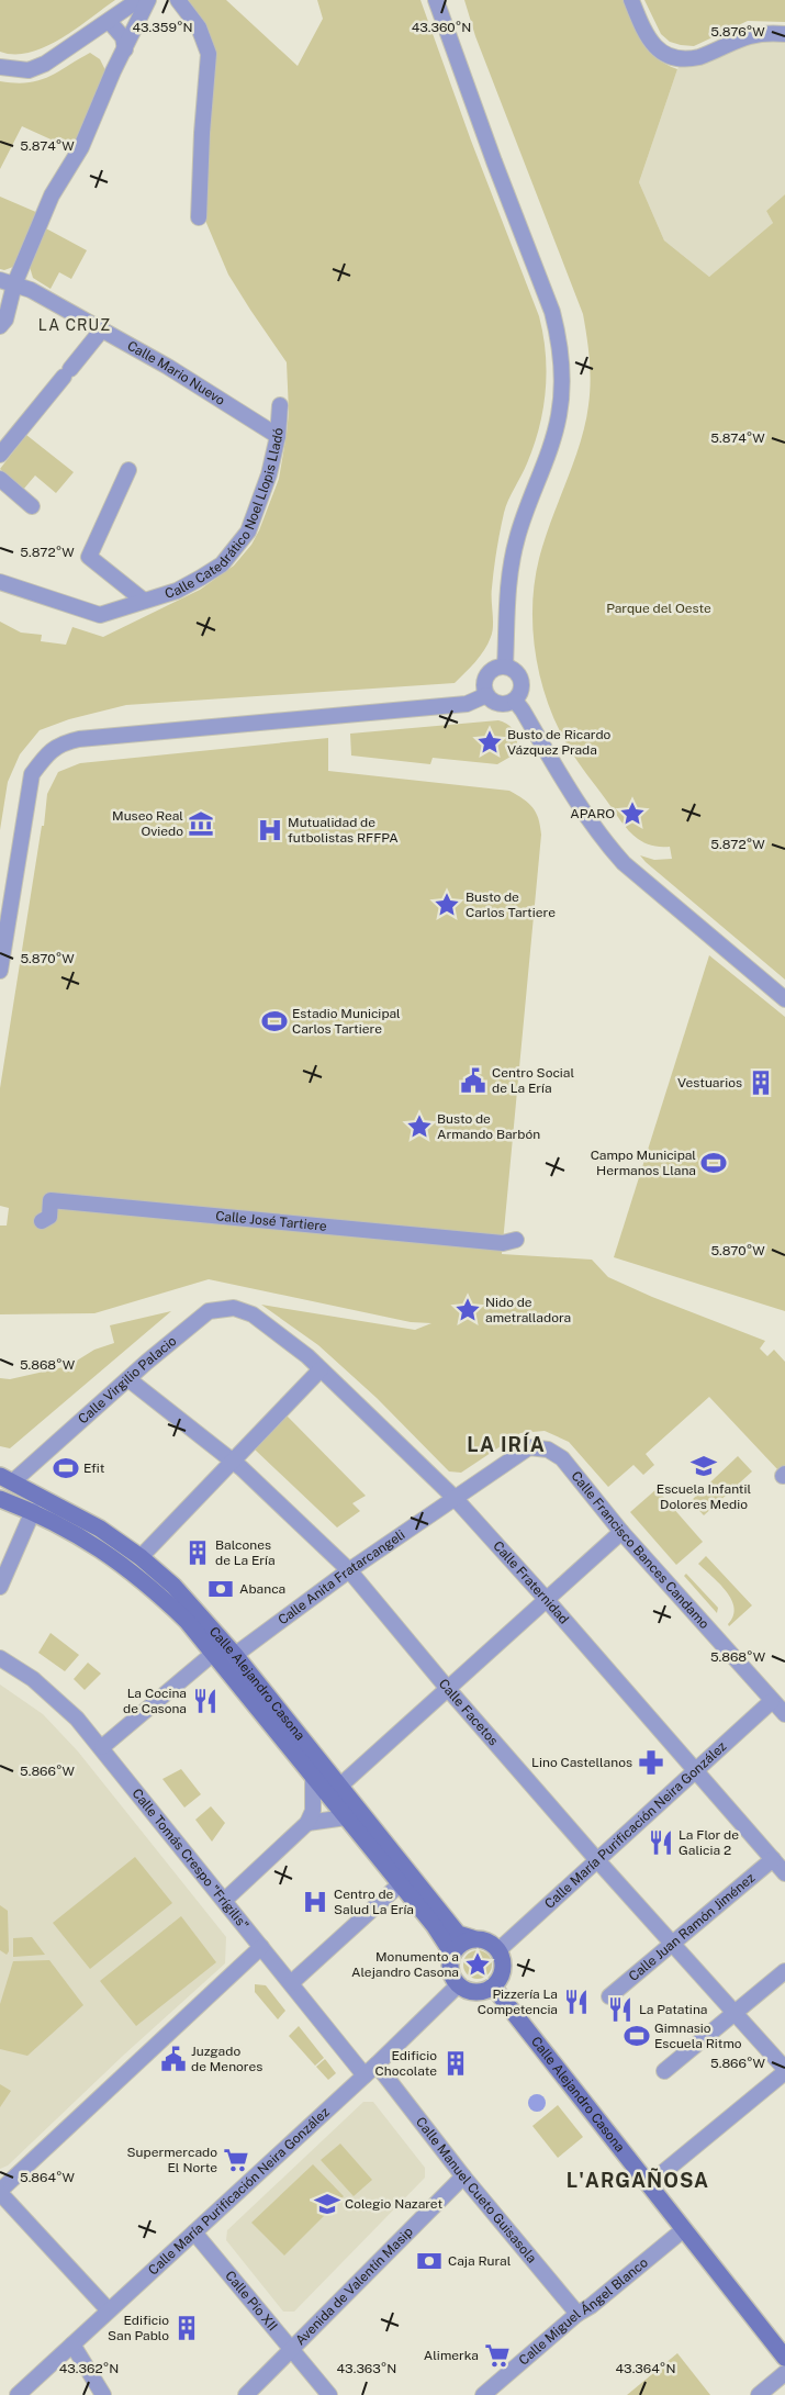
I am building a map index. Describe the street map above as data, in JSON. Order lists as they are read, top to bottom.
{
  "streets": {
    "main road": ["Calle Alejandro Casona"],
    "street": [
      "Calle Mario Nuevo",
      "Calle Catedrático Noel Llopis Lladó",
      "Calle José Tartiere",
      "Calle Virgilio Palacio",
      "Calle Francisco Bances Candamo",
      "Calle Anita Fratarcangeli",
      "Calle Fraternidad",
      "Calle Facetos",
      "Calle María Purificación Neira González",
      "Calle Tomás Crespo \"Frígilis\"",
      "Calle Juan Ramón Jiménez",
      "Calle Manuel Cueto Guisasola",
      "Avenida de Valentín Masip",
      "Calle Pío XII",
      "Calle Miguel Ángel Blanco"
    ]
  },
  "crossings": [
    ["Calle Mario Nuevo", "Calle Catedrático Noel Llopis Lladó"],
    ["Calle Virgilio Palacio", "Calle Fraternidad"],
    ["Calle Virgilio Palacio", "Calle Alejandro Casona"],
    ["Calle Virgilio Palacio", "Calle Facetos"],
    ["Calle Francisco Bances Candamo", "Calle Anita Fratarcangeli"],
    ["Calle Francisco Bances Candamo", "Calle María Purificación Neira González"],
    ["Calle Anita Fratarcangeli", "Calle Fraternidad"],
    ["Calle Anita Fratarcangeli", "Calle Alejandro Casona"],
    ["Calle Anita Fratarcangeli", "Calle Facetos"],
    ["Calle Fraternidad", "Calle María Purificación Neira González"],
    ["Calle Fraternidad", "Calle Juan Ramón Jiménez"],
    ["Calle Alejandro Casona", "Calle María Purificación Neira González"],
    ["Calle Alejandro Casona", "Calle Miguel Ángel Blanco"],
    ["Calle Facetos", "Calle María Purificación Neira González"],
    ["Calle Facetos", "Calle Juan Ramón Jiménez"],
    ["Calle María Purificación Neira González", "Calle Tomás Crespo \"Frígilis\""],
    ["Calle María Purificación Neira González", "Calle Manuel Cueto Guisasola"],
    ["Calle María Purificación Neira González", "Calle Pío XII"],
    ["Calle Manuel Cueto Guisasola", "Avenida de Valentín Masip"],
    ["Calle Manuel Cueto Guisasola", "Calle Miguel Ángel Blanco"],
    ["Avenida de Valentín Masip", "Calle Pío XII"]
  ],
  "districts": ["LA CRUZ", "LA IRÍA", "L'ARGAÑOSA"],
  "parks": ["Parque del Oeste"],
  "places": {
    "place": [
      "Busto de Ricardo Vázquez Prada",
      "APARO",
      "Busto de Carlos Tartiere",
      "Busto de Armando Barbón",
      "Nido de ametralladora",
      "Monumento a Alejandro Casona"
    ],
    "museum": ["Museo Real Oviedo"],
    "hospital": ["Mutualidad de futbolistas RFFPA", "Centro de Salud La Ería"],
    "sports": [
      "Estadio Municipal Carlos Tartiere",
      "Campo Municipal Hermanos Llana",
      "Efit",
      "Gimnasio Escuela Ritmo"
    ],
    "public building": ["Centro Social de La Ería", "Juzgado de Menores"],
    "building": [
      "Vestuarios",
      "Balcones de La Ería",
      "Edificio Chocolate",
      "Edificio San Pablo"
    ],
    "school or university": ["Escuela Infantil Dolores Medio", "Colegio Nazaret"],
    "bank": ["Abanca", "Caja Rural"],
    "restaurant": [
      "La Cocina de Casona",
      "La Flor de Galicia 2",
      "Pizzería La Competencia",
      "La Patatina"
    ],
    "pharmacy": ["Lino Castellanos"],
    "supermarket": ["Supermercado El Norte", "Alimerka"]
  },
  "coordinates": [
    "43.359°N",
    "43.360°N",
    "5.876°W",
    "5.874°W",
    "5.872°W",
    "5.870°W",
    "5.868°W",
    "5.866°W",
    "5.864°W",
    "43.362°N",
    "43.363°N",
    "43.364°N"
  ]
}
